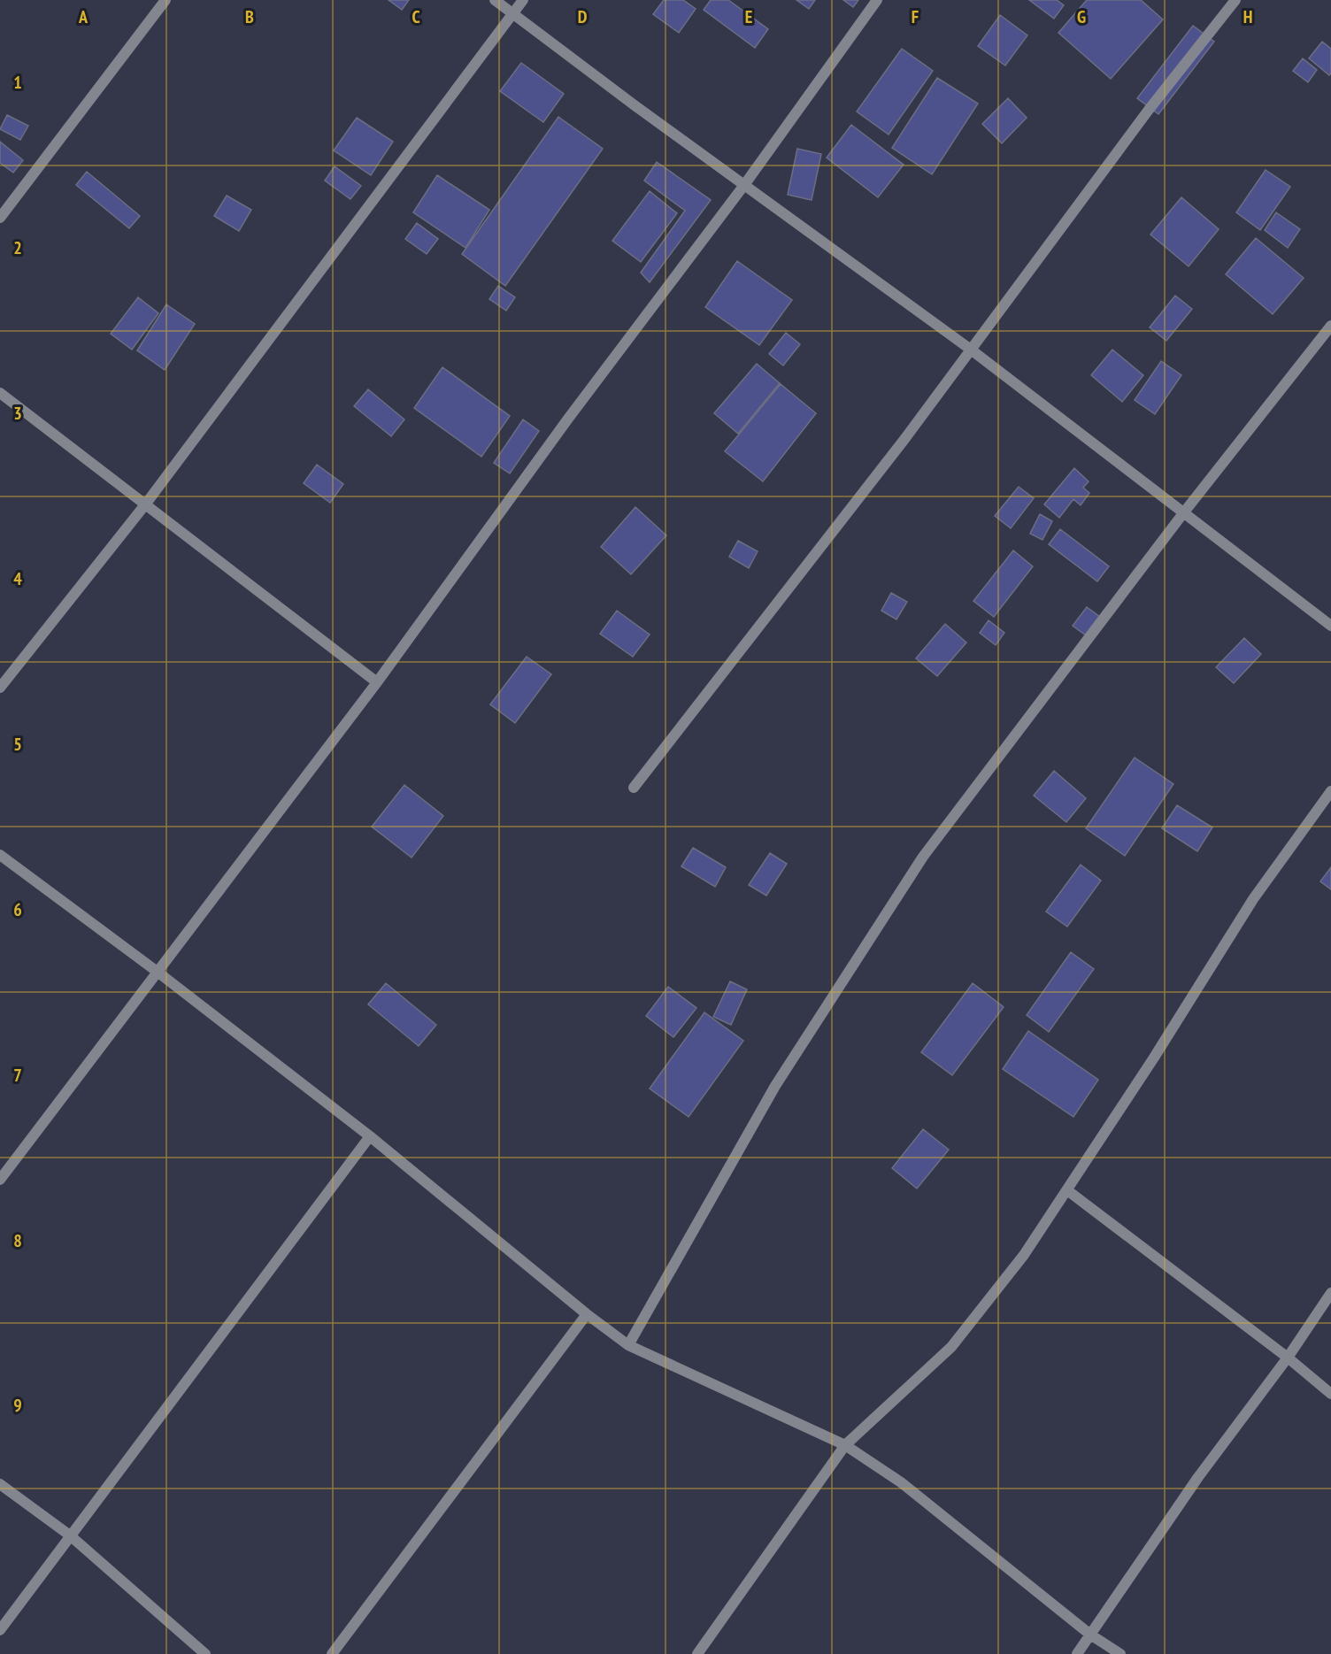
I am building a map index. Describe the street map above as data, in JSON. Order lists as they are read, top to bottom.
{
  "grid": {
    "columns": [
      "A",
      "B",
      "C",
      "D",
      "E",
      "F",
      "G",
      "H"
    ],
    "rows": [
      "1",
      "2",
      "3",
      "4",
      "5",
      "6",
      "7",
      "8",
      "9"
    ]
  }
}
